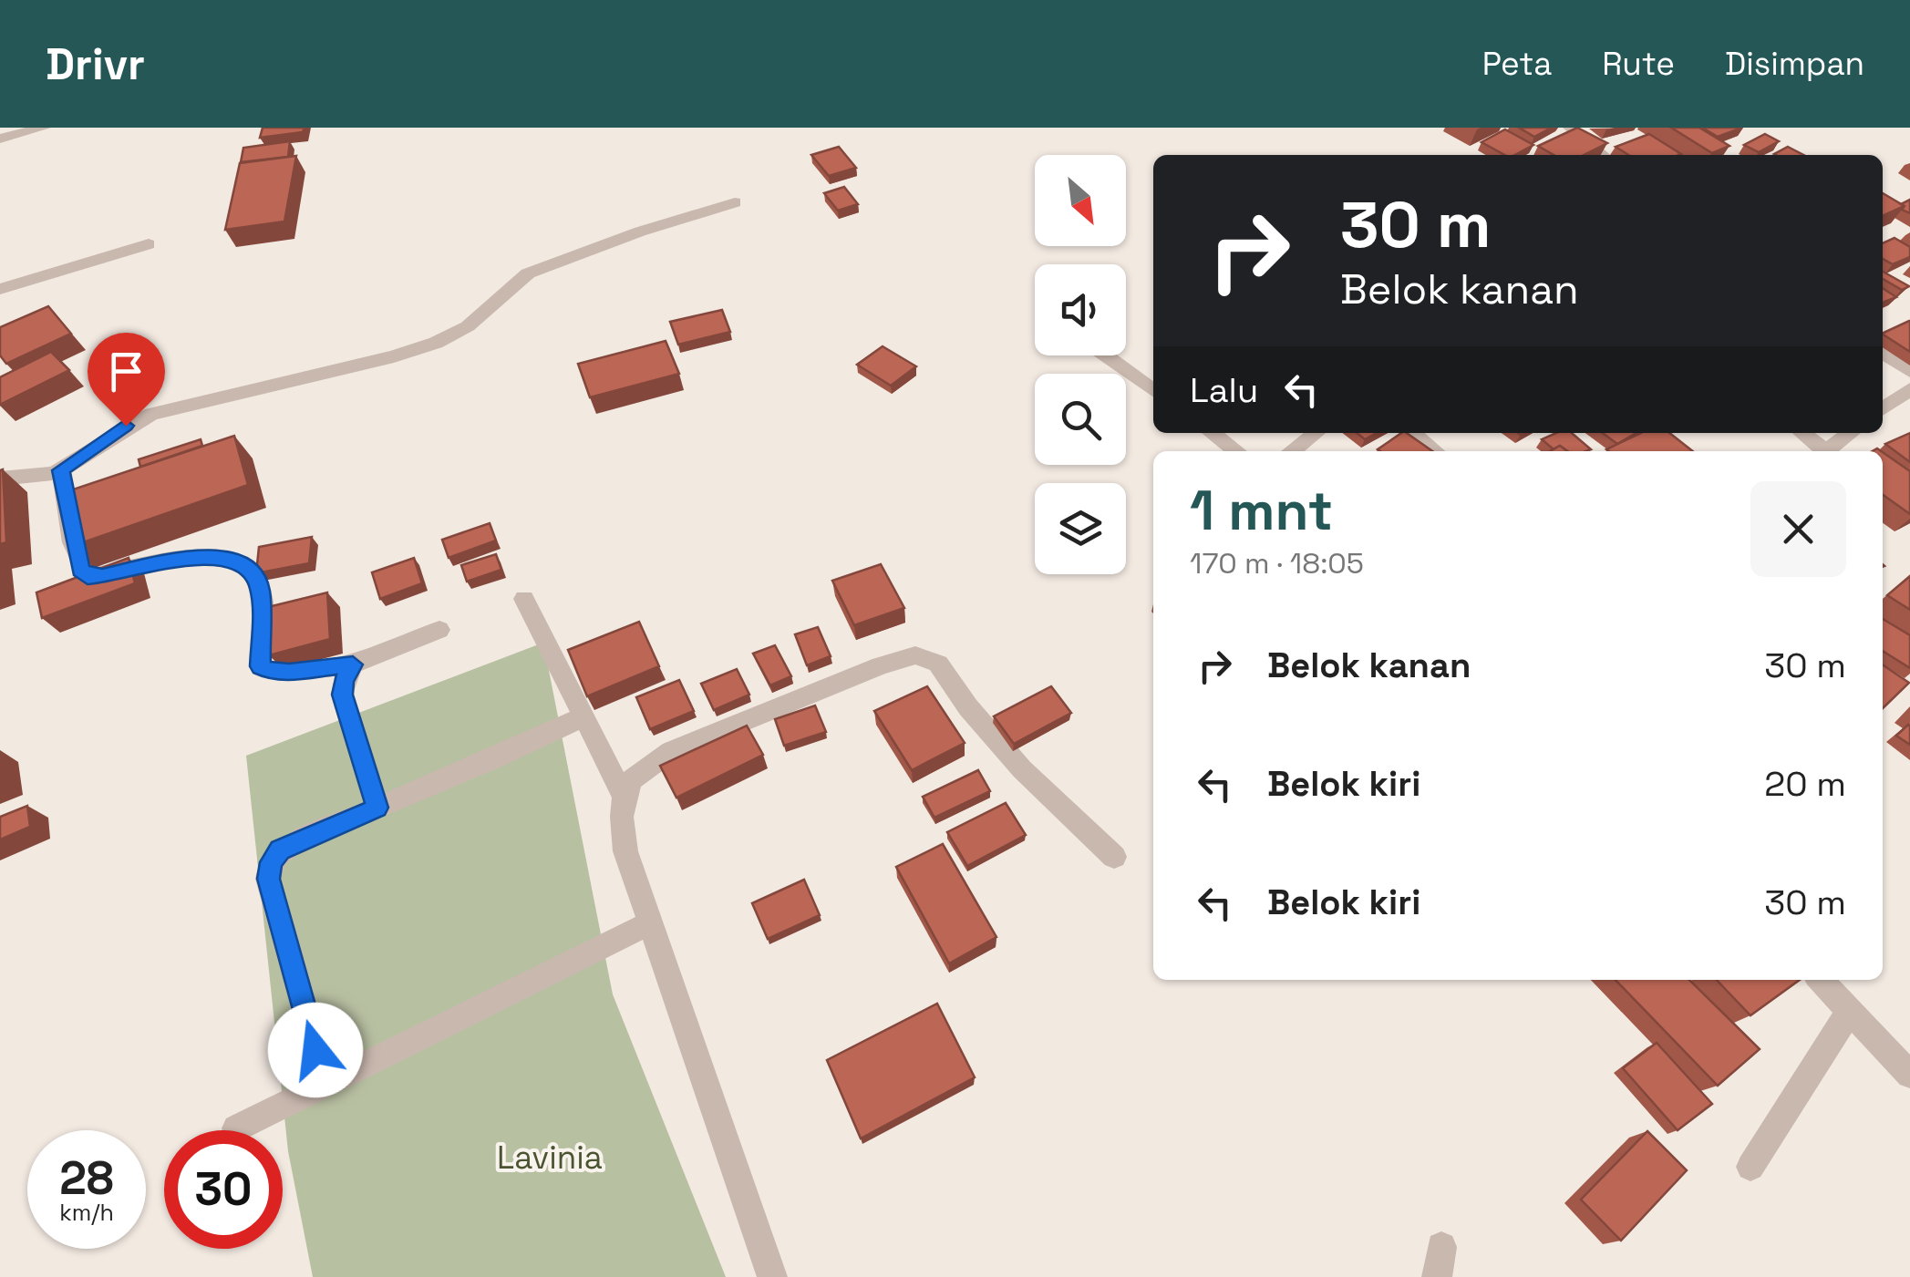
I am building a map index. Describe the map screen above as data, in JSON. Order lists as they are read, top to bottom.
{
  "parks": ["Lavinia"],
  "north": "bottom right",
  "page": {
    "header": "Drivr",
    "nav": ["Peta", "Rute", "Disimpan"],
    "turn": ["30 m", "Belok kanan"],
    "then": "Lalu",
    "heading": ["1 mnt", "170 m · 18:05"],
    "list": [
      {
        "name": "Belok kanan",
        "value": "30 m"
      },
      {
        "name": "Belok kiri",
        "value": "20 m"
      },
      {
        "name": "Belok kiri",
        "value": "30 m"
      }
    ],
    "speed": "28 km/h",
    "limit": "30"
  }
}
